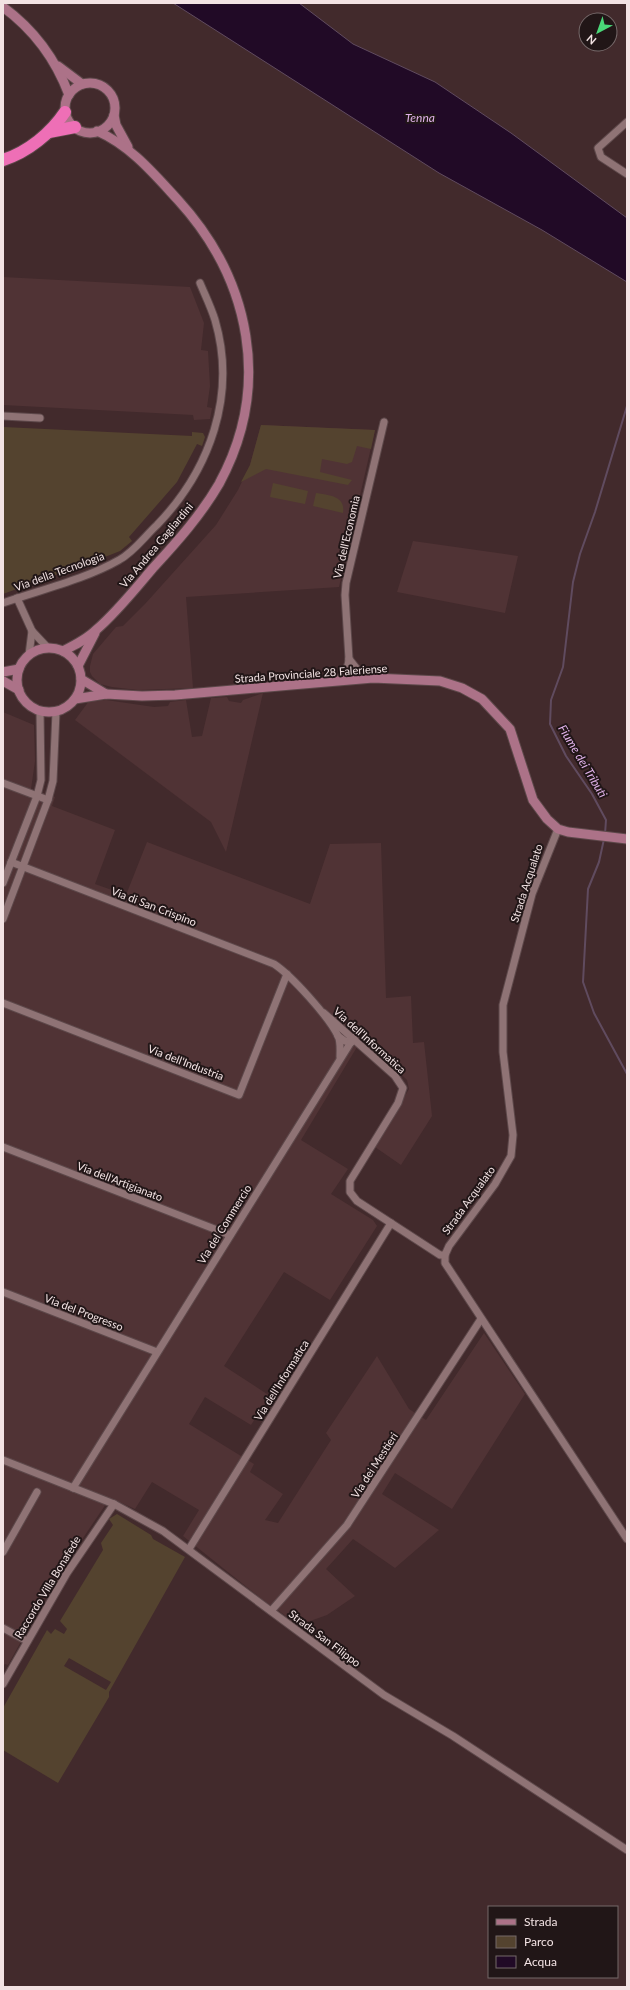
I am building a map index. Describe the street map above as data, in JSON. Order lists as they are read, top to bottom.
{
  "streets": {
    "main road": ["Via Andrea Gagliardini", "Strada Provinciale 28 Faleriense"],
    "street": [
      "Via dell'Economia",
      "Via della Tecnologia",
      "Strada Acqualato",
      "Via di San Crispino",
      "Via dell'Informatica",
      "Via dell'Industria",
      "Via dell'Artigianato",
      "Via del Commercio",
      "Via del Progresso",
      "Via dei Mestieri",
      "Raccordo Villa Bonafede",
      "Strada San Filippo"
    ]
  },
  "crossings": [
    ["Strada Provinciale 28 Faleriense", "Strada Acqualato"],
    ["Strada Acqualato", "Via dell'Informatica"],
    ["Via di San Crispino", "Via dell'Industria"],
    ["Via dell'Informatica", "Via del Commercio"],
    ["Via dell'Informatica", "Strada San Filippo"],
    ["Via dell'Artigianato", "Via del Commercio"],
    ["Via del Commercio", "Via del Progresso"],
    ["Via del Commercio", "Strada San Filippo"],
    ["Via dei Mestieri", "Strada San Filippo"],
    ["Raccordo Villa Bonafede", "Strada San Filippo"]
  ],
  "water": ["Tenna", "Fiume dei Tributi"],
  "legend": ["Strada", "Parco", "Acqua"],
  "north": "bottom left"
}
